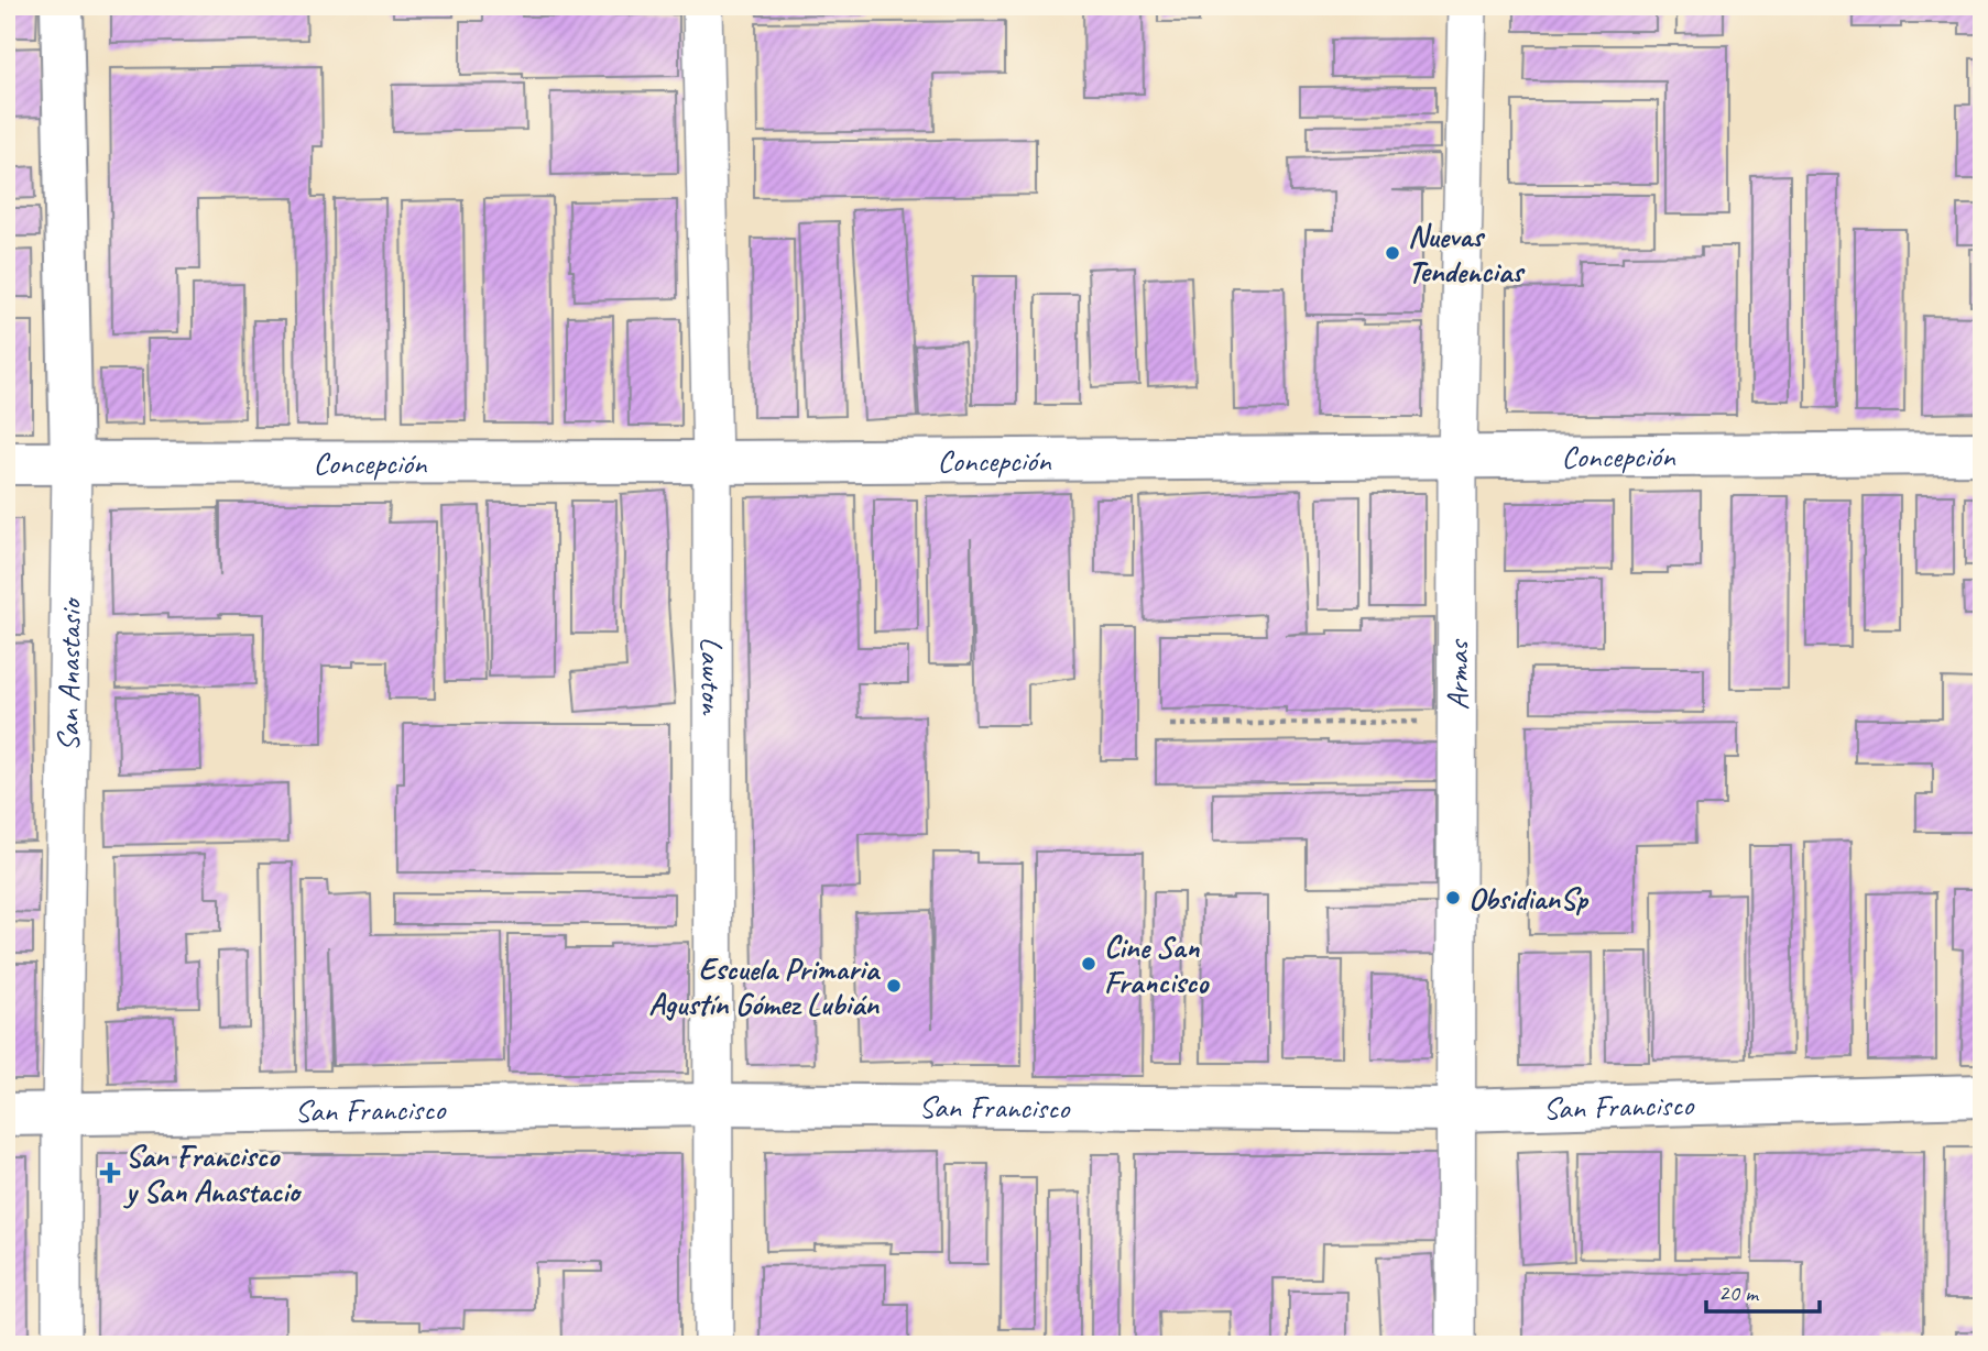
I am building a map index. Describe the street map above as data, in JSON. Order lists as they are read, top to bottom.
{
  "streets": {
    "street": [
      "Concepción",
      "San Anastasio",
      "Lawton",
      "Armas",
      "San Francisco"
    ]
  },
  "crossings": [
    ["Concepción", "San Anastasio"],
    ["Concepción", "Lawton"],
    ["Concepción", "Armas"],
    ["San Anastasio", "San Francisco"],
    ["Lawton", "San Francisco"],
    ["Armas", "San Francisco"]
  ],
  "places": {
    "other": [
      "Nuevas Tendencias",
      "ObsidianSp",
      "Cine San Francisco",
      "Escuela Primaria Agustín Gómez Lubián"
    ],
    "health": ["San Francisco y San Anastacio"]
  },
  "scale_bar": "20 m"
}
